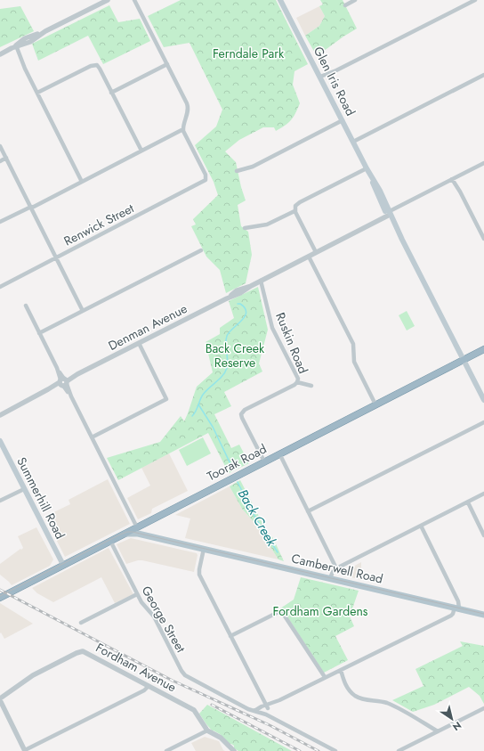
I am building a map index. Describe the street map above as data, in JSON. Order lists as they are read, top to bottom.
{
  "streets": {
    "highway": ["Toorak Road"],
    "main road": ["Glen Iris Road", "Summerhill Road", "Camberwell Road"],
    "street": [
      "Renwick Street",
      "Denman Avenue",
      "Ruskin Road",
      "George Street",
      "Fordham Avenue"
    ]
  },
  "crossings": [
    ["Glen Iris Road", "Denman Avenue"],
    ["Glen Iris Road", "Toorak Road"],
    ["Denman Avenue", "Ruskin Road"],
    ["Ruskin Road", "Toorak Road"],
    ["Toorak Road", "Summerhill Road"],
    ["Toorak Road", "Camberwell Road"],
    ["Toorak Road", "George Street"]
  ],
  "water": ["Back Creek"],
  "parks": ["Ferndale Park", "Back Creek Reserve", "Fordham Gardens"],
  "north": "bottom right"
}
